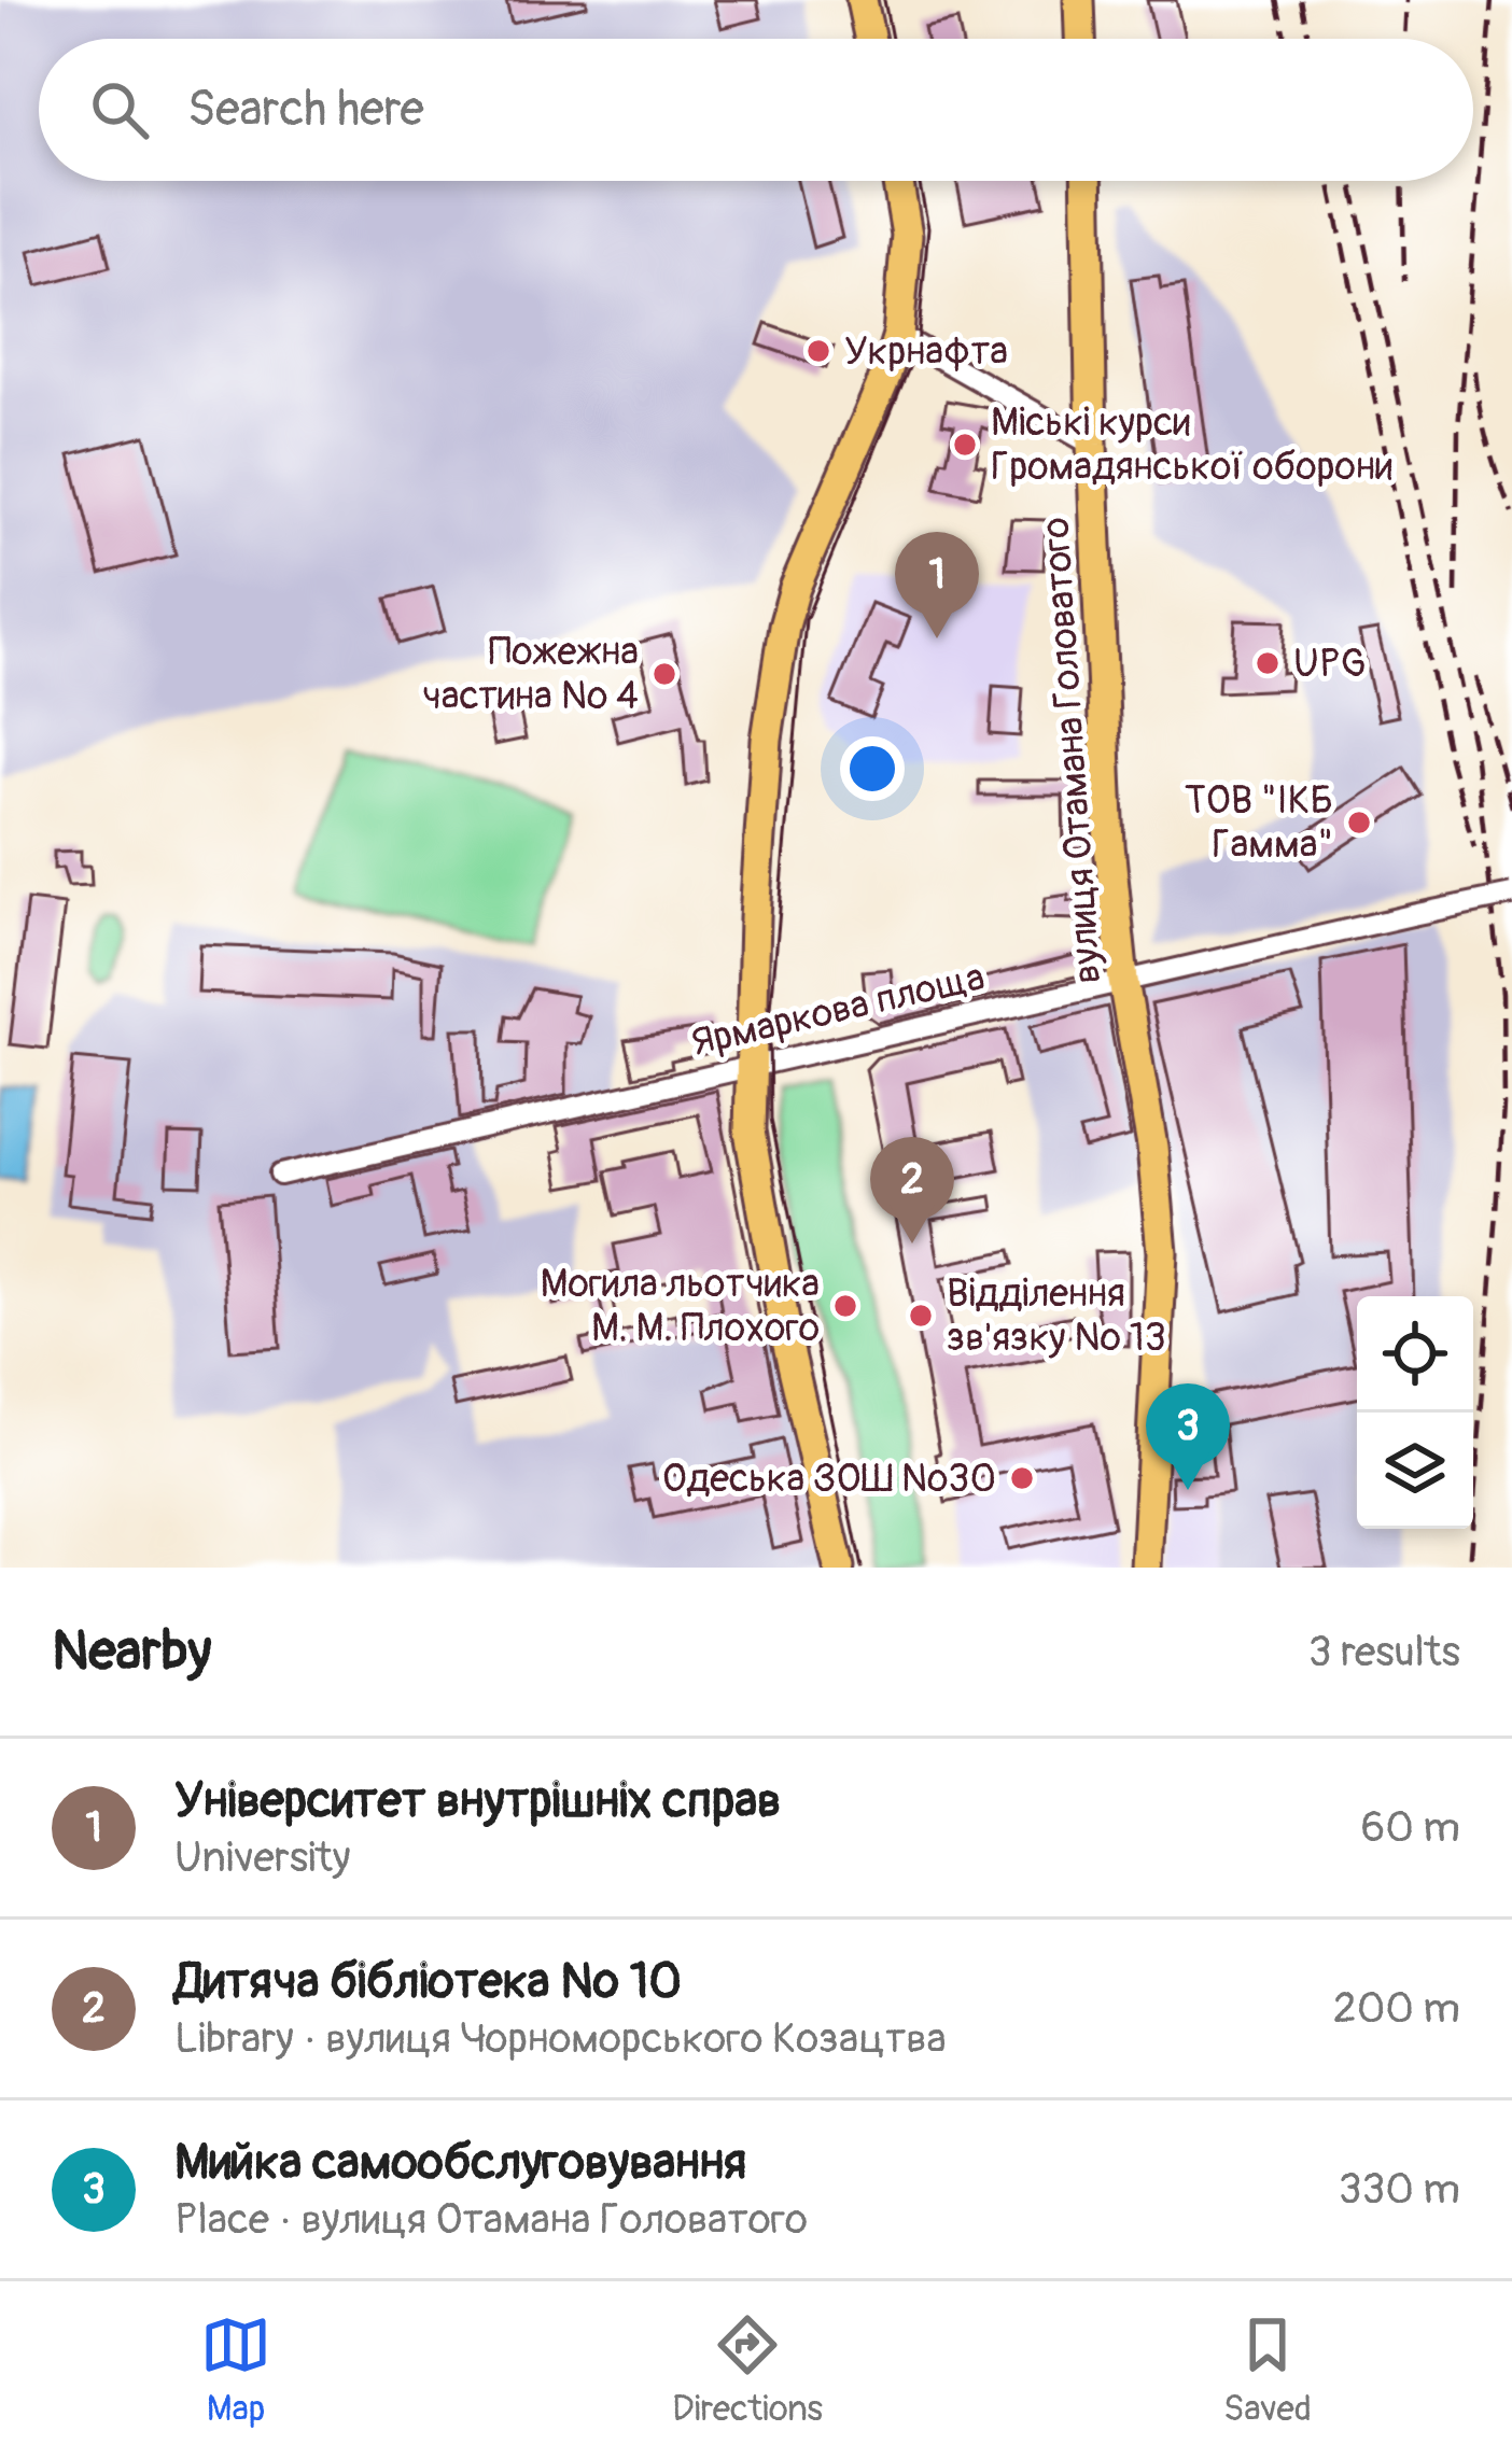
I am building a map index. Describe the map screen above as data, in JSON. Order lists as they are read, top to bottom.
{
  "streets": {
    "main road": ["вулиця Отамана Головатого"],
    "street": ["Ярмаркова площа"]
  },
  "crossings": [
    ["вулиця Отамана Головатого", "Ярмаркова площа"]
  ],
  "places": [
    "Укрнафта",
    "Міські курси Громадянської оборони",
    "UPG",
    "Пожежна частина № 4",
    "ТОВ \"ІКБ Гамма\"",
    "Могила льотчика М. М. Плохого",
    "Відділення зв'язку № 13",
    "Одеська ЗОШ №30"
  ],
  "page": {
    "search": "Search here",
    "pins": ["1", "2", "3"],
    "heading": ["Nearby", "3 results"],
    "list": [
      {
        "mark": "1",
        "name": "Університет внутрішніх справ",
        "note": "University",
        "value": "60 m"
      },
      {
        "mark": "2",
        "name": "Дитяча бібліотека № 10",
        "note": "Library · вулиця Чорноморського Козацтва",
        "value": "200 m"
      },
      {
        "mark": "3",
        "name": "Мийка самообслуговування",
        "note": "Place · вулиця Отамана Головатого",
        "value": "330 m"
      }
    ],
    "nav": ["Map", "Directions", "Saved"]
  }
}
